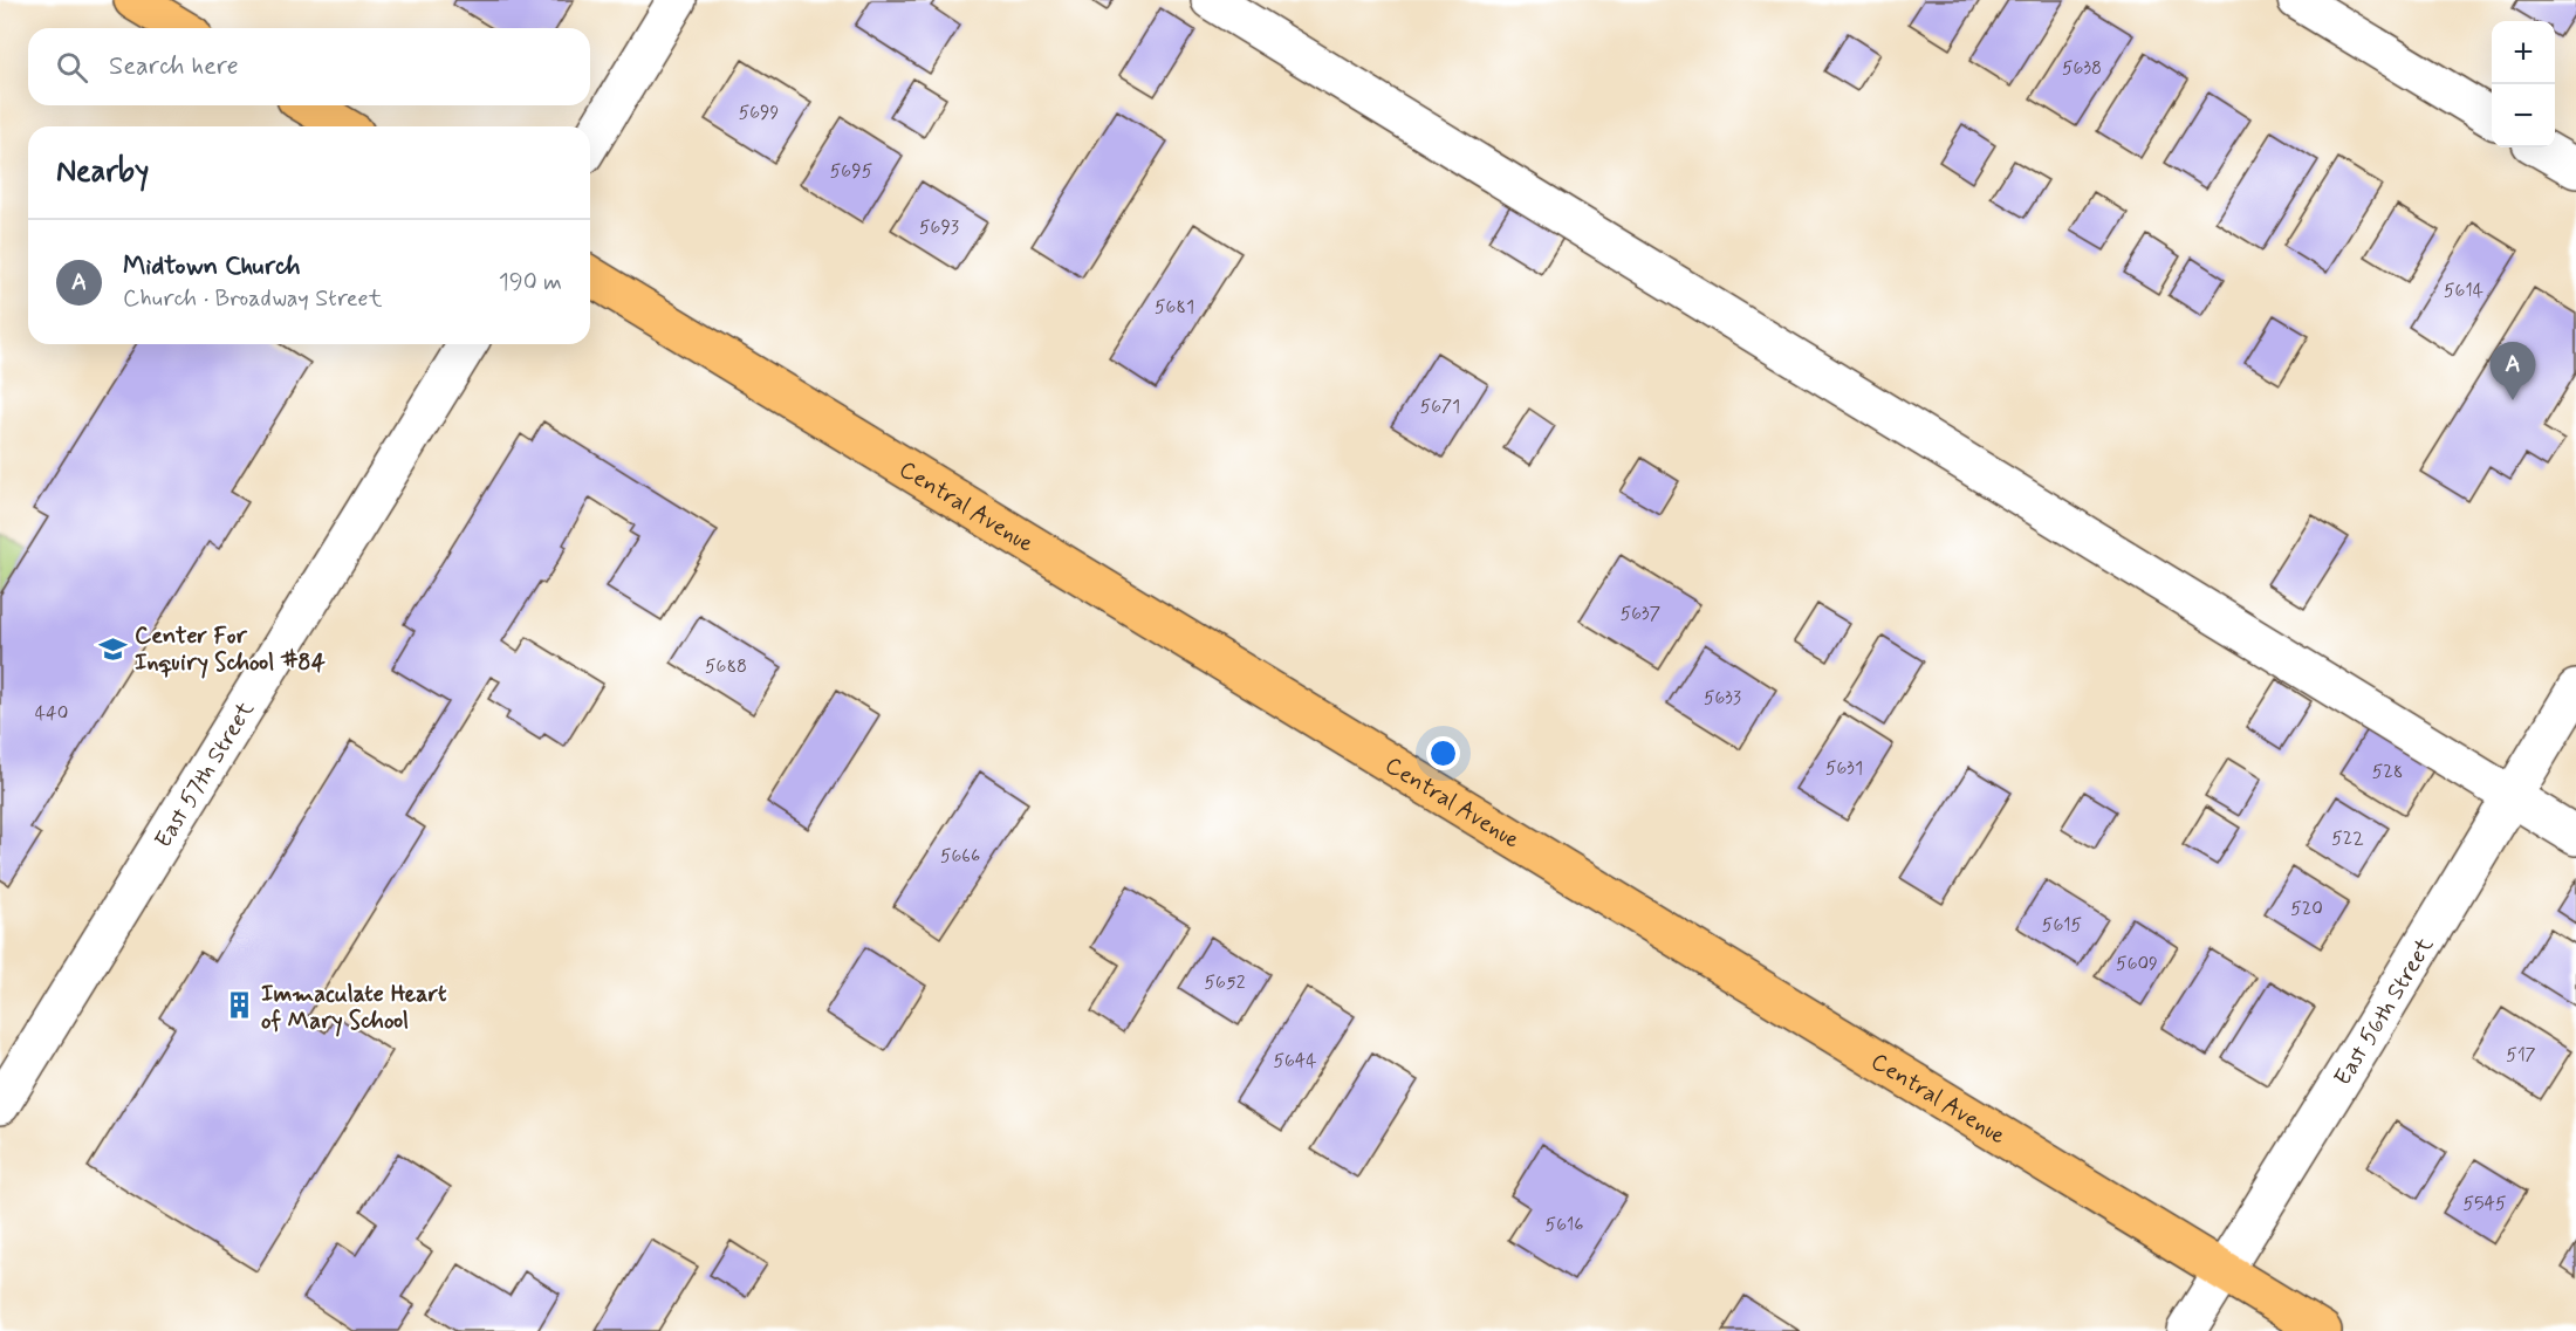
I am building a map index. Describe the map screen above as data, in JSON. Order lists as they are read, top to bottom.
{
  "streets": {
    "main road": ["Central Avenue"],
    "street": ["East 57th Street", "East 56th Street"]
  },
  "crossings": [
    ["Central Avenue", "East 56th Street"]
  ],
  "places": {
    "school or university": ["Center For Inquiry School #84"],
    "building": ["Immaculate Heart of Mary School"]
  },
  "house_numbers": [
    "5638",
    "5699",
    "5695",
    "5693",
    "5614",
    "5681",
    "5671",
    "5637",
    "5688",
    "5633",
    "440",
    "5631",
    "528",
    "522",
    "5666",
    "520",
    "5615",
    "5609",
    "5652",
    "517",
    "5644",
    "5545",
    "5616"
  ],
  "page": {
    "map_buttons": ["+", "−"],
    "search": "Search here",
    "heading": "Nearby",
    "list": [
      {
        "mark": "A",
        "name": "Midtown Church",
        "note": "Church · Broadway Street",
        "value": "190 m"
      }
    ],
    "pins": "A"
  }
}
